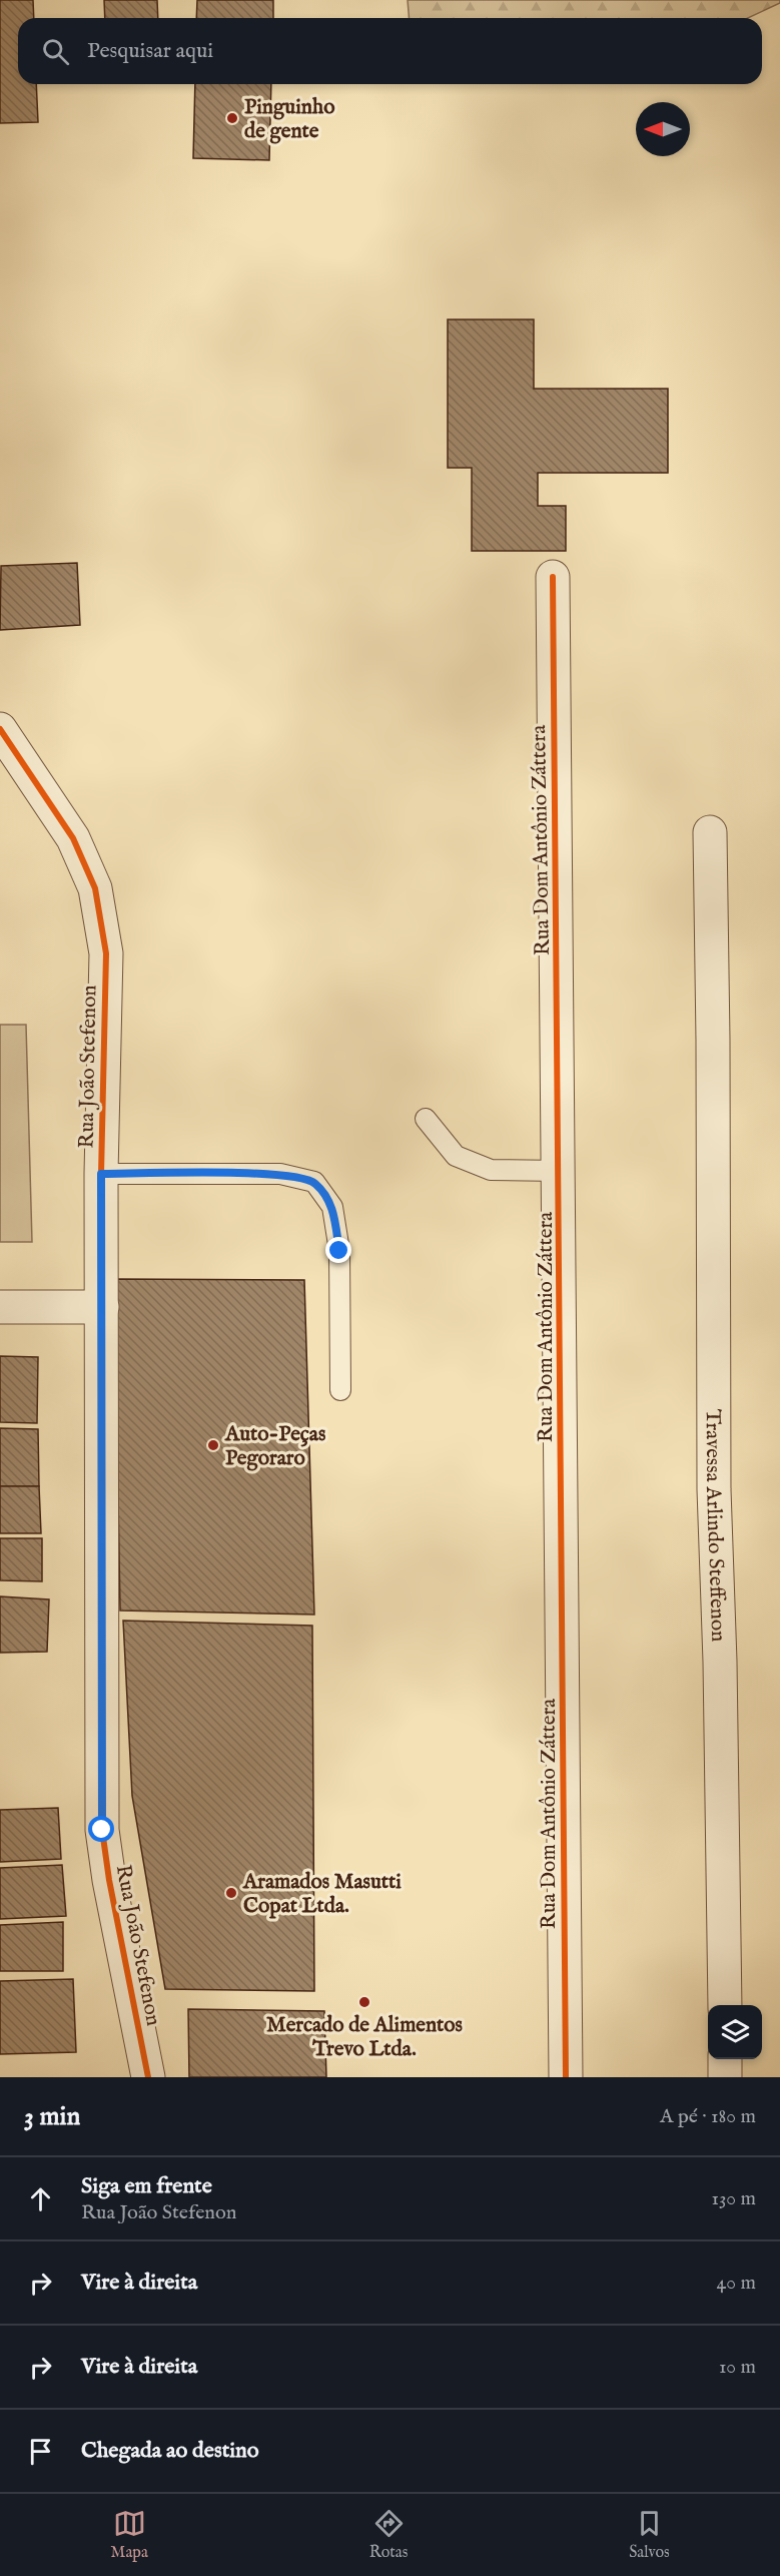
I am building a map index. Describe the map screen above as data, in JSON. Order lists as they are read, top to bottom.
{
  "streets": {
    "street": ["Rua Dom Antônio Záttera", "Rua João Stefenon", "Travessa Arlindo Steffenon"]
  },
  "places": [
    "Pinguinho de gente",
    "Auto-Peças Pegoraro",
    "Aramados Masutti Copat Ltda.",
    "Mercado de Alimentos Trevo Ltda."
  ],
  "north": "left",
  "page": {
    "search": "Pesquisar aqui",
    "heading": ["3 min", "A pé · 180 m"],
    "list": [
      ["Siga em frente", "Rua João Stefenon", "130 m"],
      ["Vire à direita", "40 m"],
      ["Vire à direita", "10 m"],
      "Chegada ao destino"
    ],
    "nav": ["Mapa", "Rotas", "Salvos"]
  }
}
